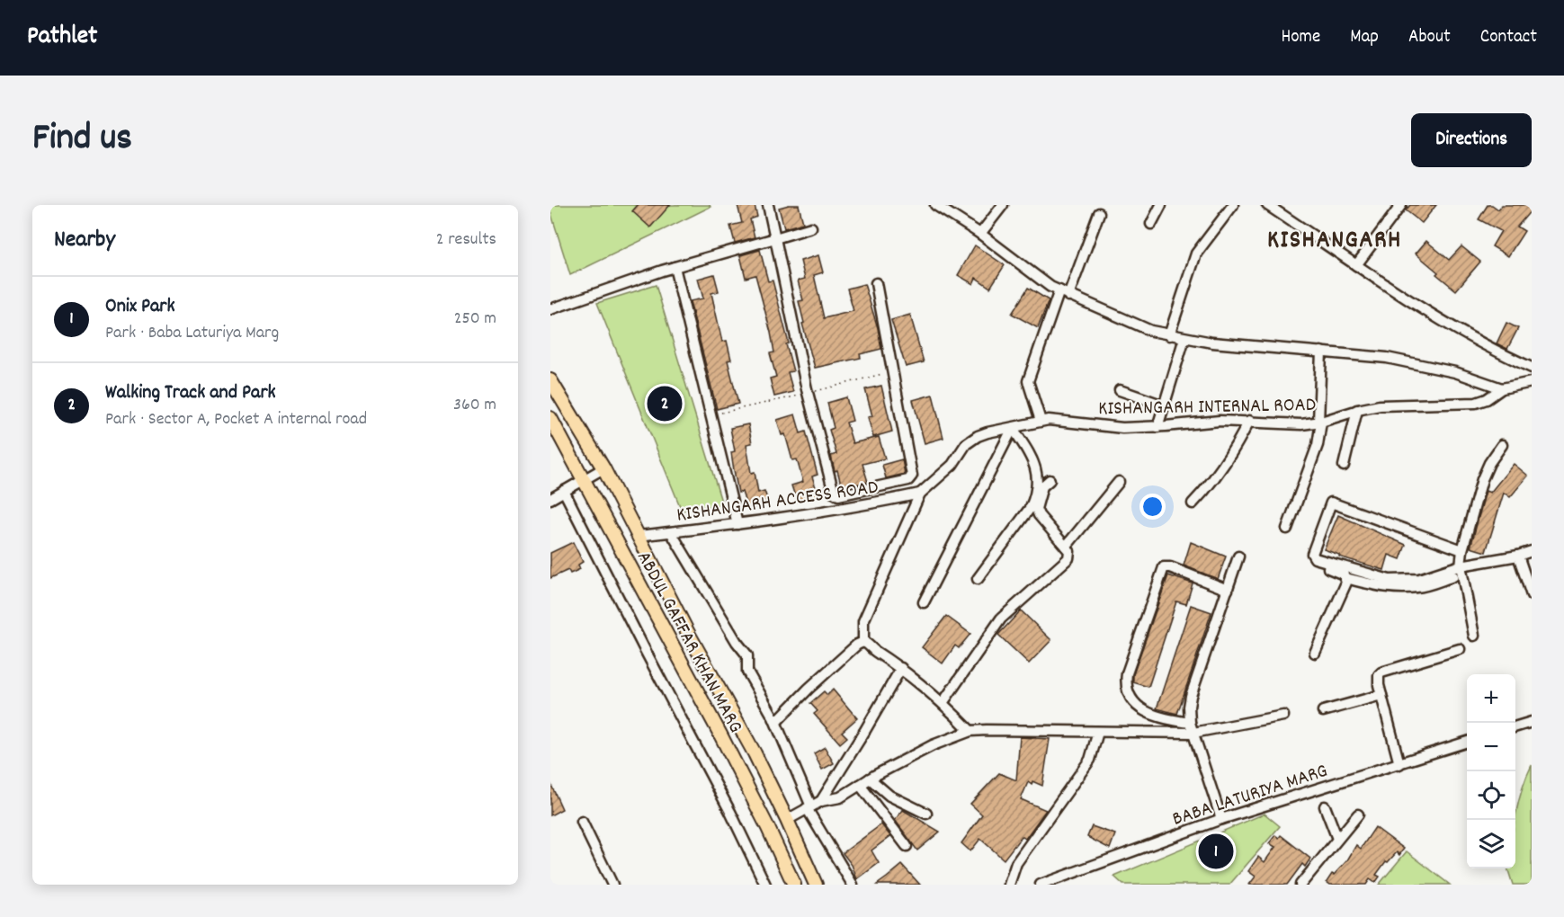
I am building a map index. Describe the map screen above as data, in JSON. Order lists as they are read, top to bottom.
{
  "streets": {
    "main road": ["ABDUL GAFFAR KHAN MARG"],
    "street": ["KISHANGARH INTERNAL ROAD", "KISHANGARH ACCESS ROAD", "BABA LATURIYA MARG"]
  },
  "crossings": [
    ["KISHANGARH INTERNAL ROAD", "KISHANGARH ACCESS ROAD"],
    ["KISHANGARH ACCESS ROAD", "ABDUL GAFFAR KHAN MARG"]
  ],
  "districts": ["KISHANGARH"],
  "page": {
    "header": "Pathlet",
    "nav": [
      "Home",
      "Map",
      "About",
      "Contact"
    ],
    "title": "Find us",
    "buttons": "Directions",
    "heading": ["Nearby", "2 results"],
    "list": [
      {
        "mark": "1",
        "name": "Onix Park",
        "note": "Park · Baba Laturiya Marg",
        "value": "250 m"
      },
      {
        "mark": "2",
        "name": "Walking Track and Park",
        "note": "Park · Sector A, Pocket A internal road",
        "value": "360 m"
      }
    ],
    "pins": ["2", "1"],
    "map_buttons": ["+", "−"]
  }
}
